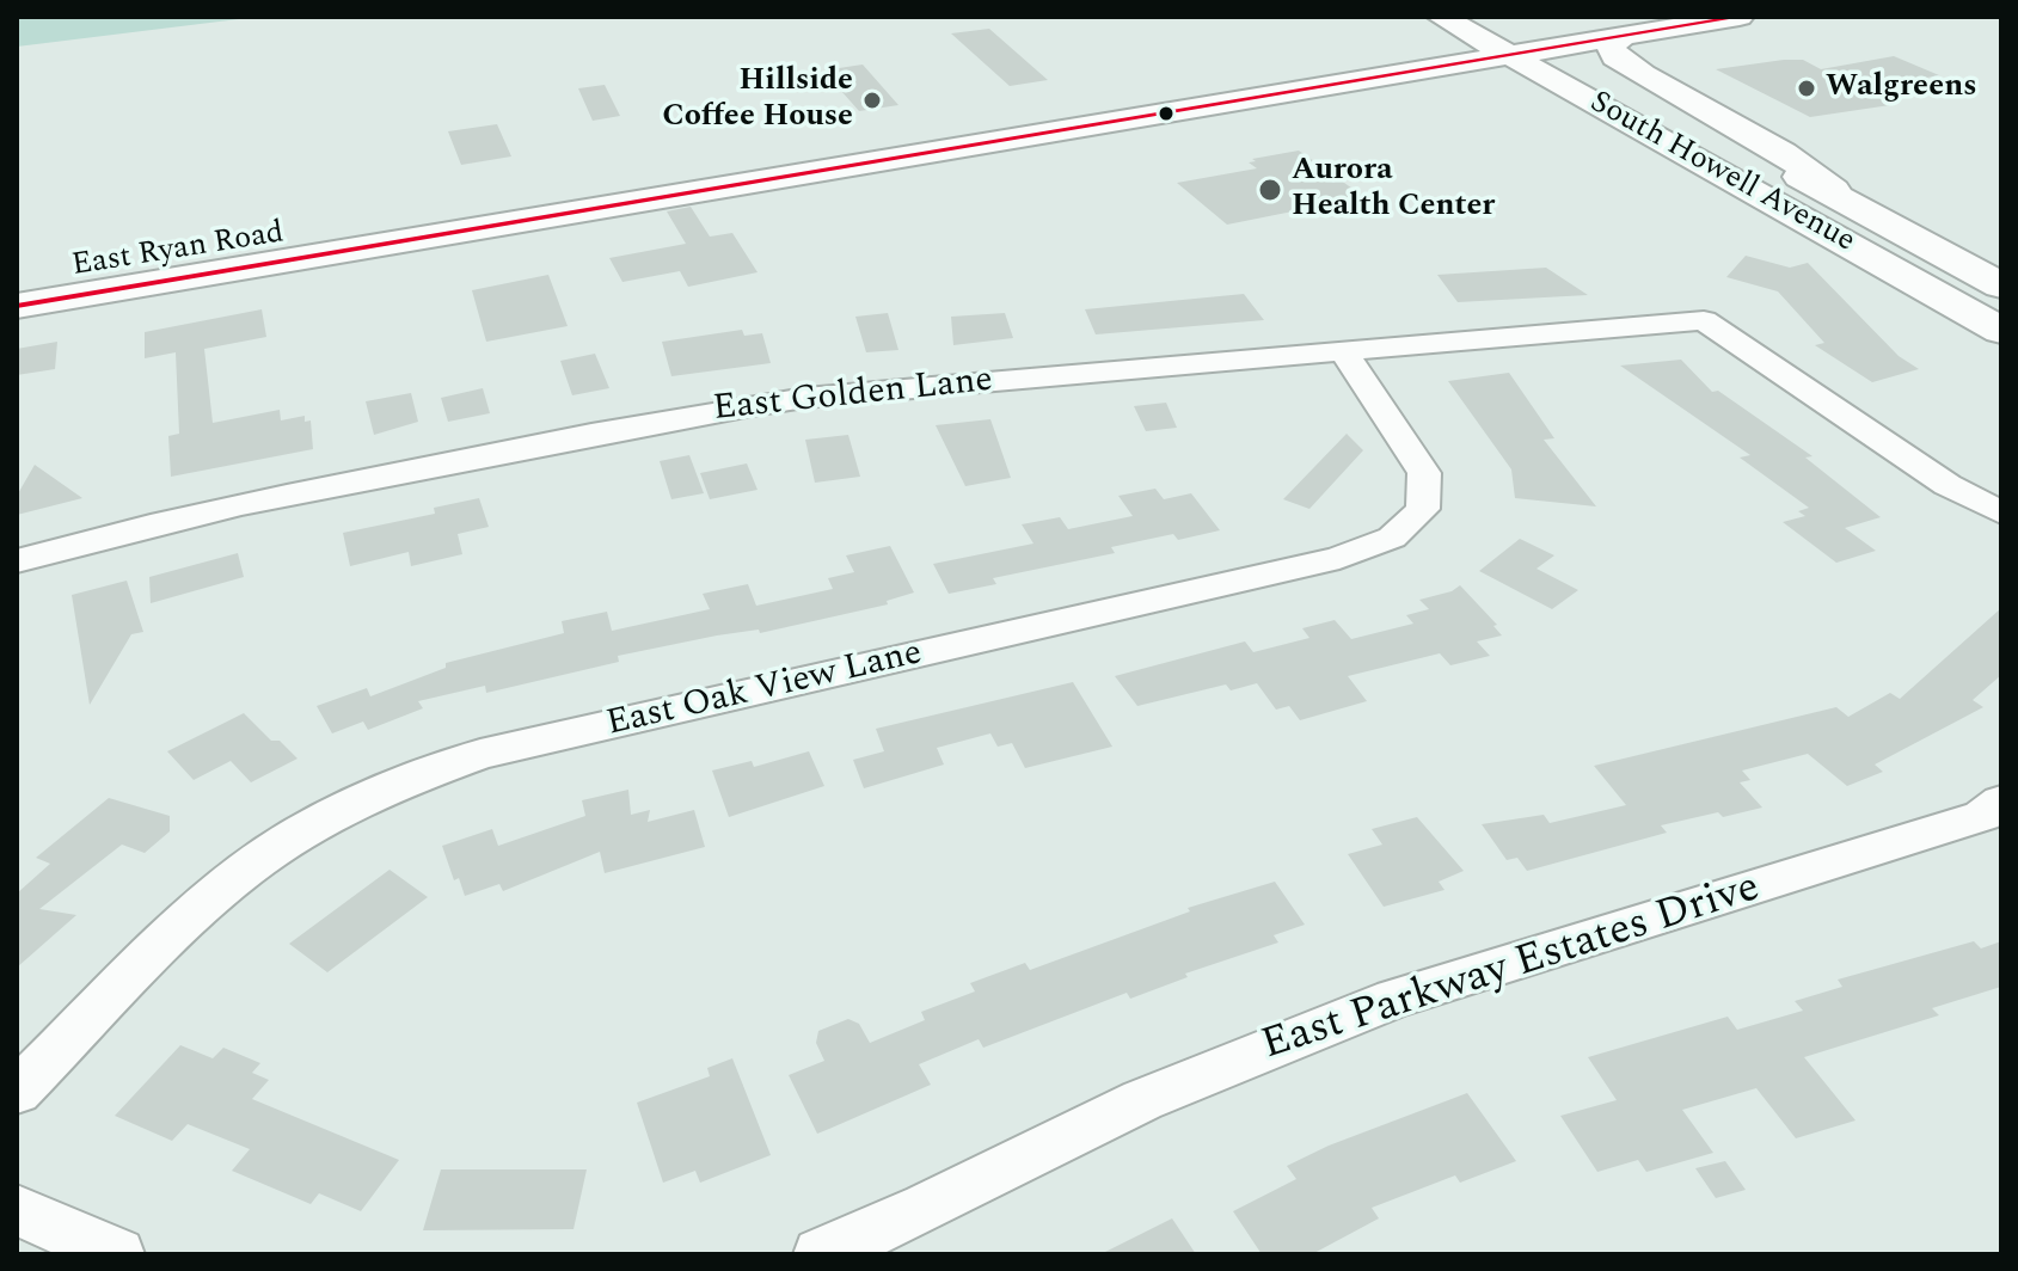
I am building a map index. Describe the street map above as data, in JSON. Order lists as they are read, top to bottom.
{
  "streets": {
    "main road": ["South Howell Avenue", "East Ryan Road"],
    "street": ["East Golden Lane", "East Oak View Lane", "East Parkway Estates Drive"]
  },
  "crossings": [
    ["South Howell Avenue", "East Ryan Road"],
    ["East Golden Lane", "East Oak View Lane"]
  ],
  "places": ["Walgreens", "Hillside Coffee House", "Aurora Health Center"]
}
